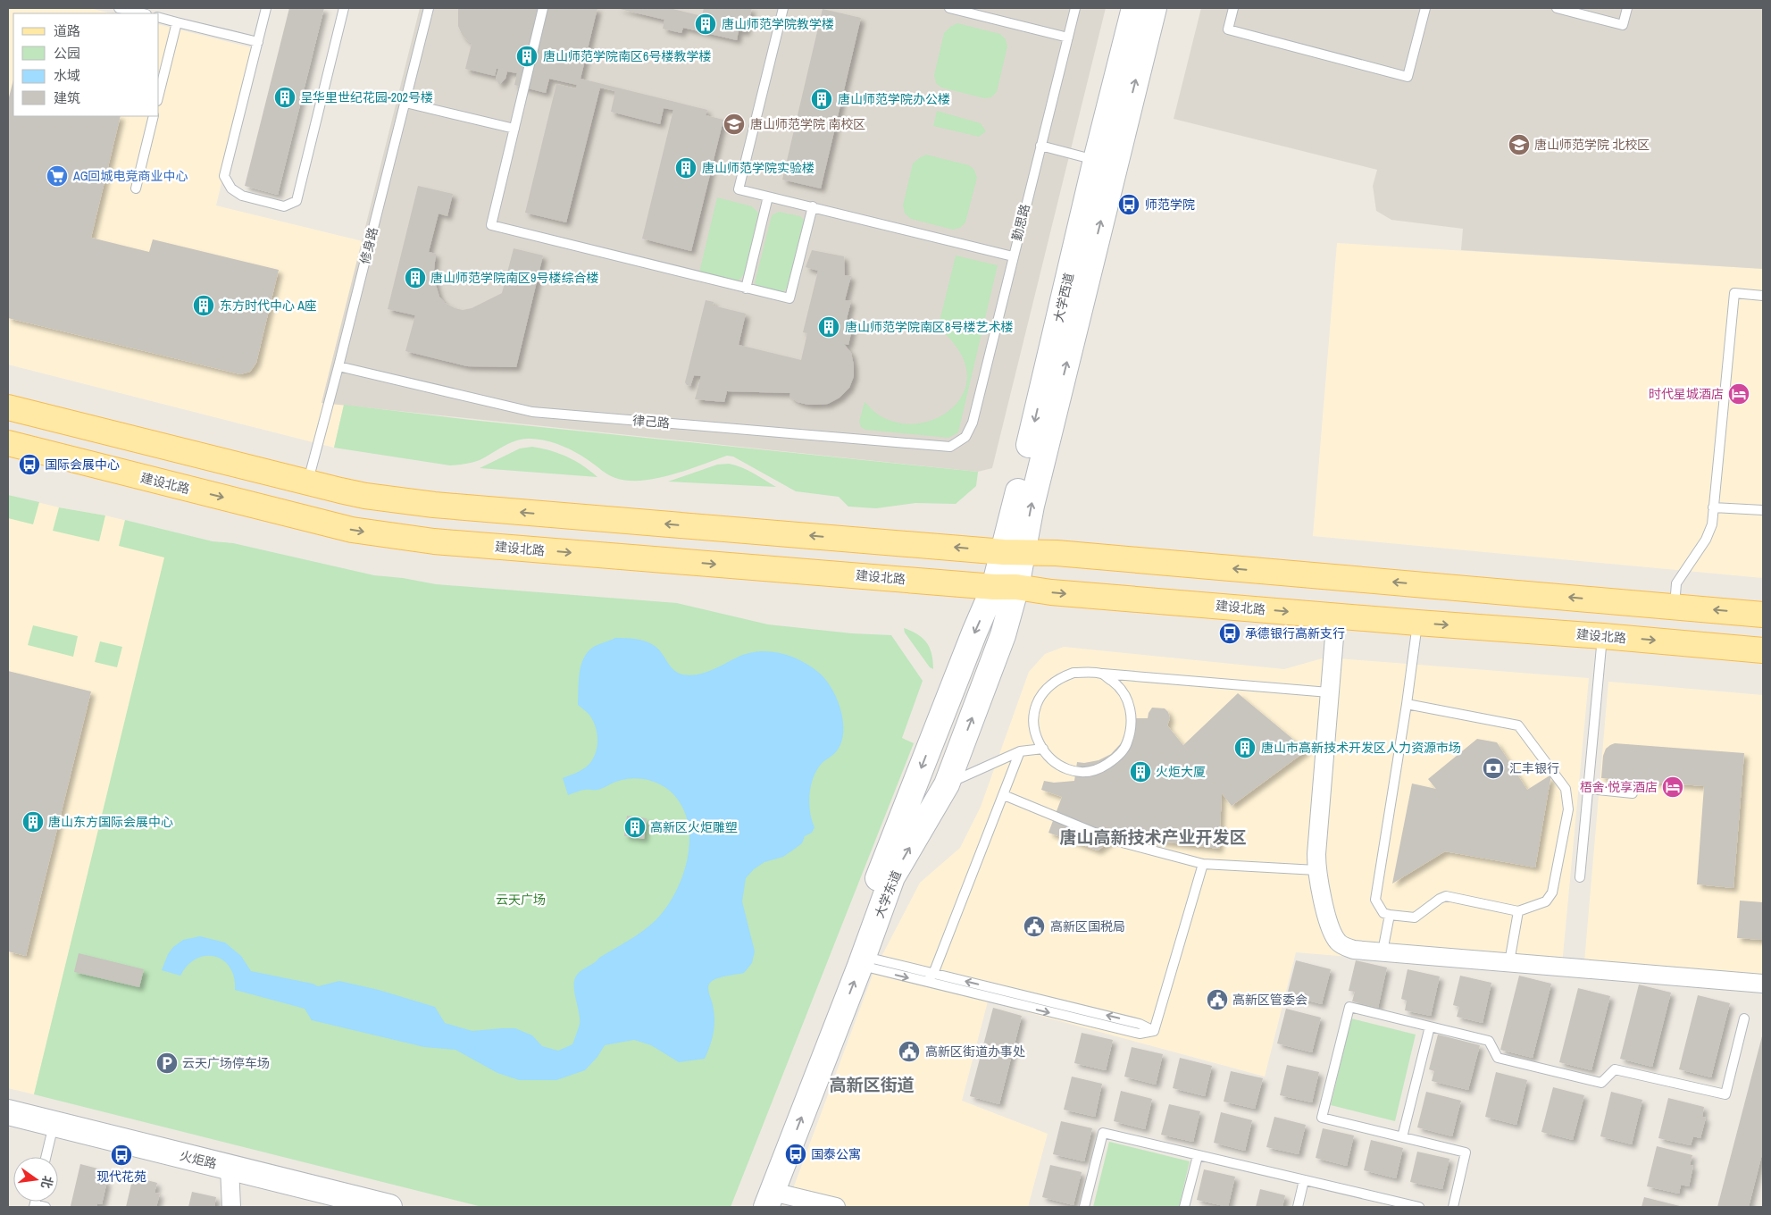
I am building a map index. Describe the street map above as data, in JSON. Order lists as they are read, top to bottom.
{
  "streets": {
    "main road": ["建设北路"],
    "street": ["大学西道", "大学东道", "火炬路"],
    "lane": ["勤思路", "修身路", "律己路"]
  },
  "crossings": [
    ["勤思路", "律己路"],
    ["修身路", "律己路"],
    ["大学西道", "建设北路"],
    ["大学西道", "大学东道"],
    ["建设北路", "大学东道"]
  ],
  "districts": ["唐山高新技术产业开发区", "高新区街道"],
  "parks": ["云天广场"],
  "places": {
    "building": [
      "唐山师范学院教学楼",
      "唐山师范学院南区6号楼教学楼",
      "呈华里世纪花园-202号楼",
      "唐山师范学院办公楼",
      "唐山师范学院实验楼",
      "唐山师范学院南区9号楼综合楼",
      "东方时代中心 A座",
      "唐山师范学院南区8号楼艺术楼",
      "唐山市高新技术开发区人力资源市场",
      "火炬大厦",
      "唐山东方国际会展中心",
      "高新区火炬雕塑"
    ],
    "school or university": ["唐山师范学院 南校区", "唐山师范学院 北校区"],
    "supermarket": ["AG回城电竞商业中心"],
    "bus stop": [
      "师范学院",
      "国际会展中心",
      "承德银行高新支行",
      "国泰公寓",
      "现代花苑"
    ],
    "hotel": ["时代星城酒店", "梧舍·悦享酒店"],
    "bank": ["汇丰银行"],
    "public building": ["高新区国税局", "高新区管委会", "高新区街道办事处"],
    "parking": ["云天广场停车场"]
  },
  "legend": [
    "道路",
    "公园",
    "水域",
    "建筑"
  ],
  "north": "right"
}
